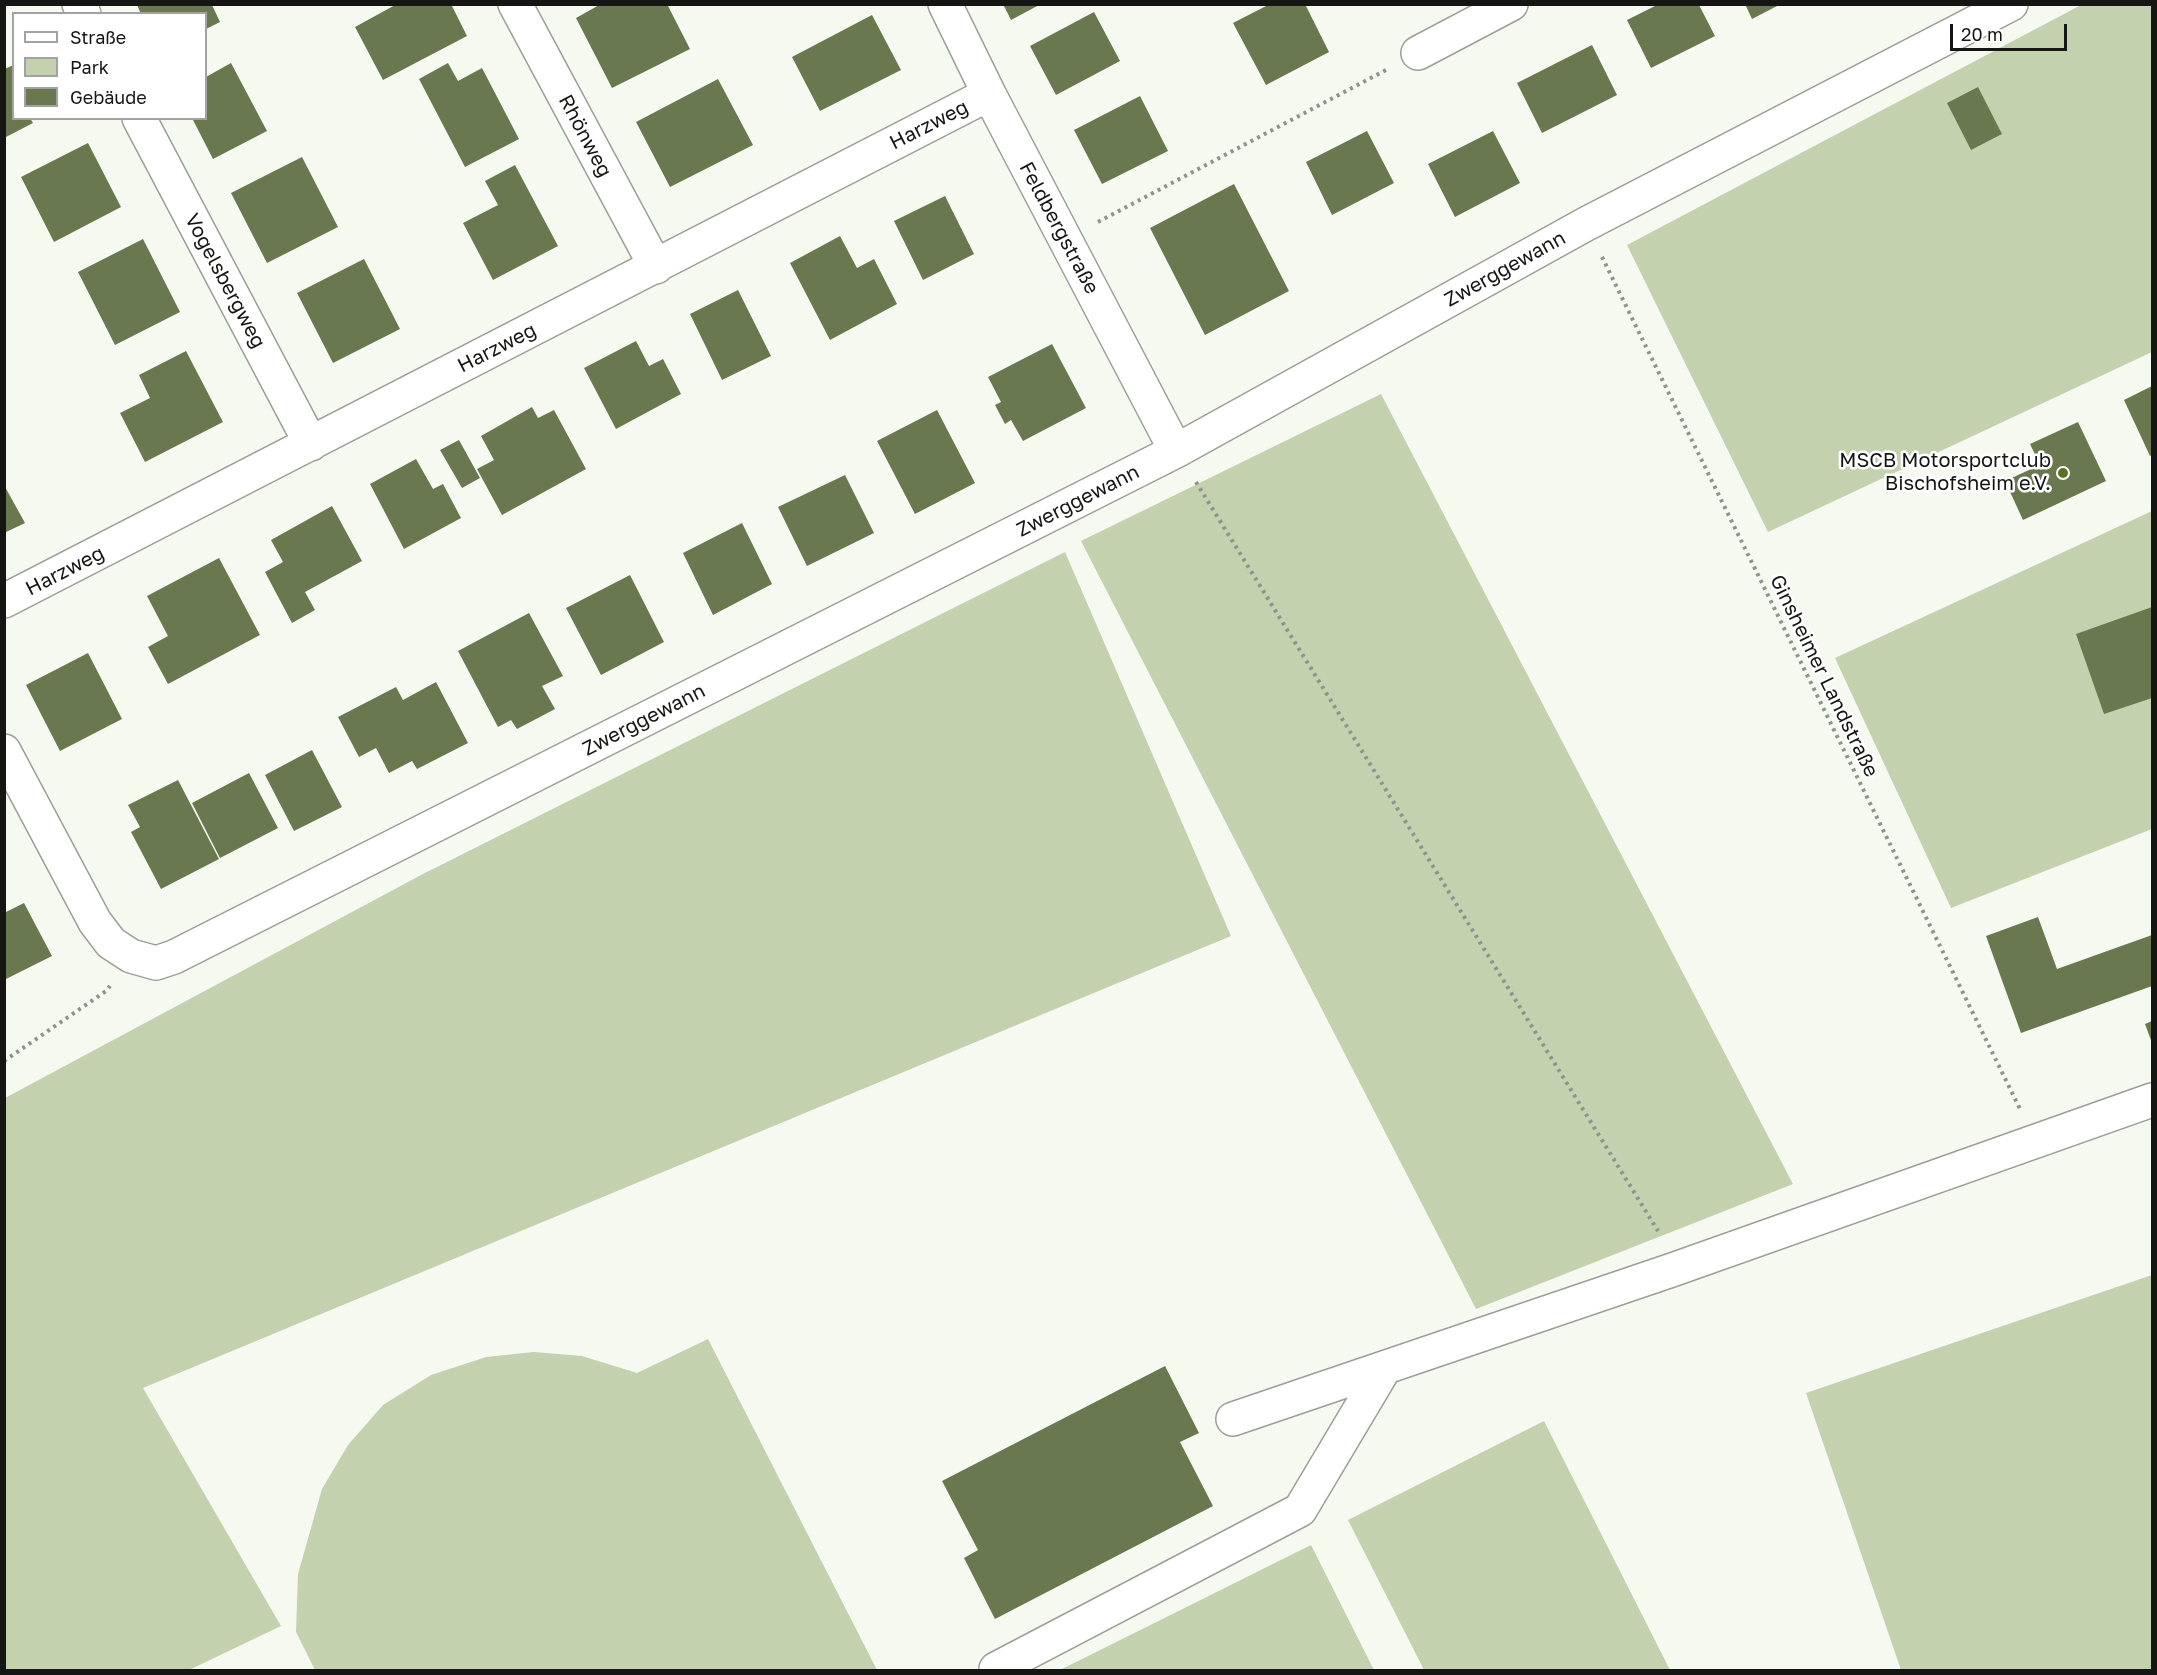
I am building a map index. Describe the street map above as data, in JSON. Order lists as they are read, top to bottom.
{
  "streets": {
    "street": [
      "Harzweg",
      "Rhönweg",
      "Feldbergstraße",
      "Zwerggewann",
      "Vogelsbergweg"
    ],
    "path": ["Ginsheimer Landstraße"]
  },
  "crossings": [
    ["Harzweg", "Rhönweg"],
    ["Harzweg", "Feldbergstraße"],
    ["Harzweg", "Vogelsbergweg"],
    ["Feldbergstraße", "Zwerggewann"],
    ["Zwerggewann", "Ginsheimer Landstraße"]
  ],
  "places": ["MSCB Motorsportclub Bischofsheim e.V."],
  "legend": ["Straße", "Park", "Gebäude"],
  "scale_bar": "20 m"
}
